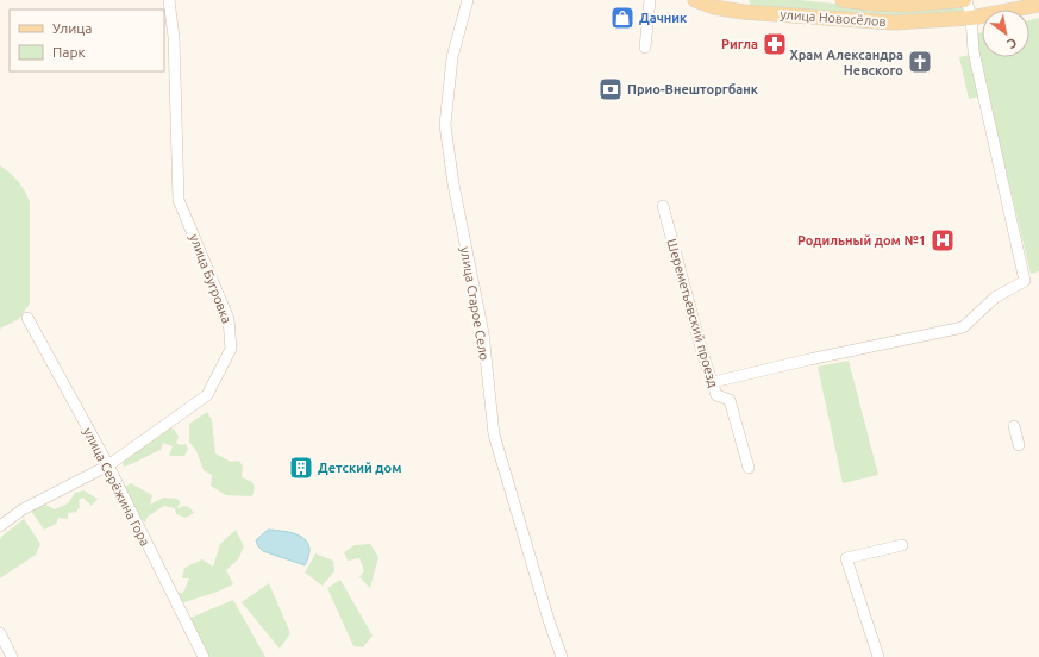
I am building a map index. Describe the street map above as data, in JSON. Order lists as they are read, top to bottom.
{
  "streets": {
    "main road": ["улица Новосёлов"],
    "street": [
      "улица Бугровка",
      "улица Старое Село",
      "Шереметьевский проезд",
      "улица Серёжина Гора"
    ]
  },
  "crossings": [
    ["улица Бугровка", "улица Серёжина Гора"]
  ],
  "places": {
    "shop": ["Дачник"],
    "pharmacy": ["Ригла"],
    "church": ["Храм Александра Невского"],
    "bank": ["Прио-Внешторгбанк"],
    "hospital": ["Родильный дом №1"],
    "building": ["Детский дом"]
  },
  "legend": ["Улица", "Парк"],
  "north": "bottom right"
}
